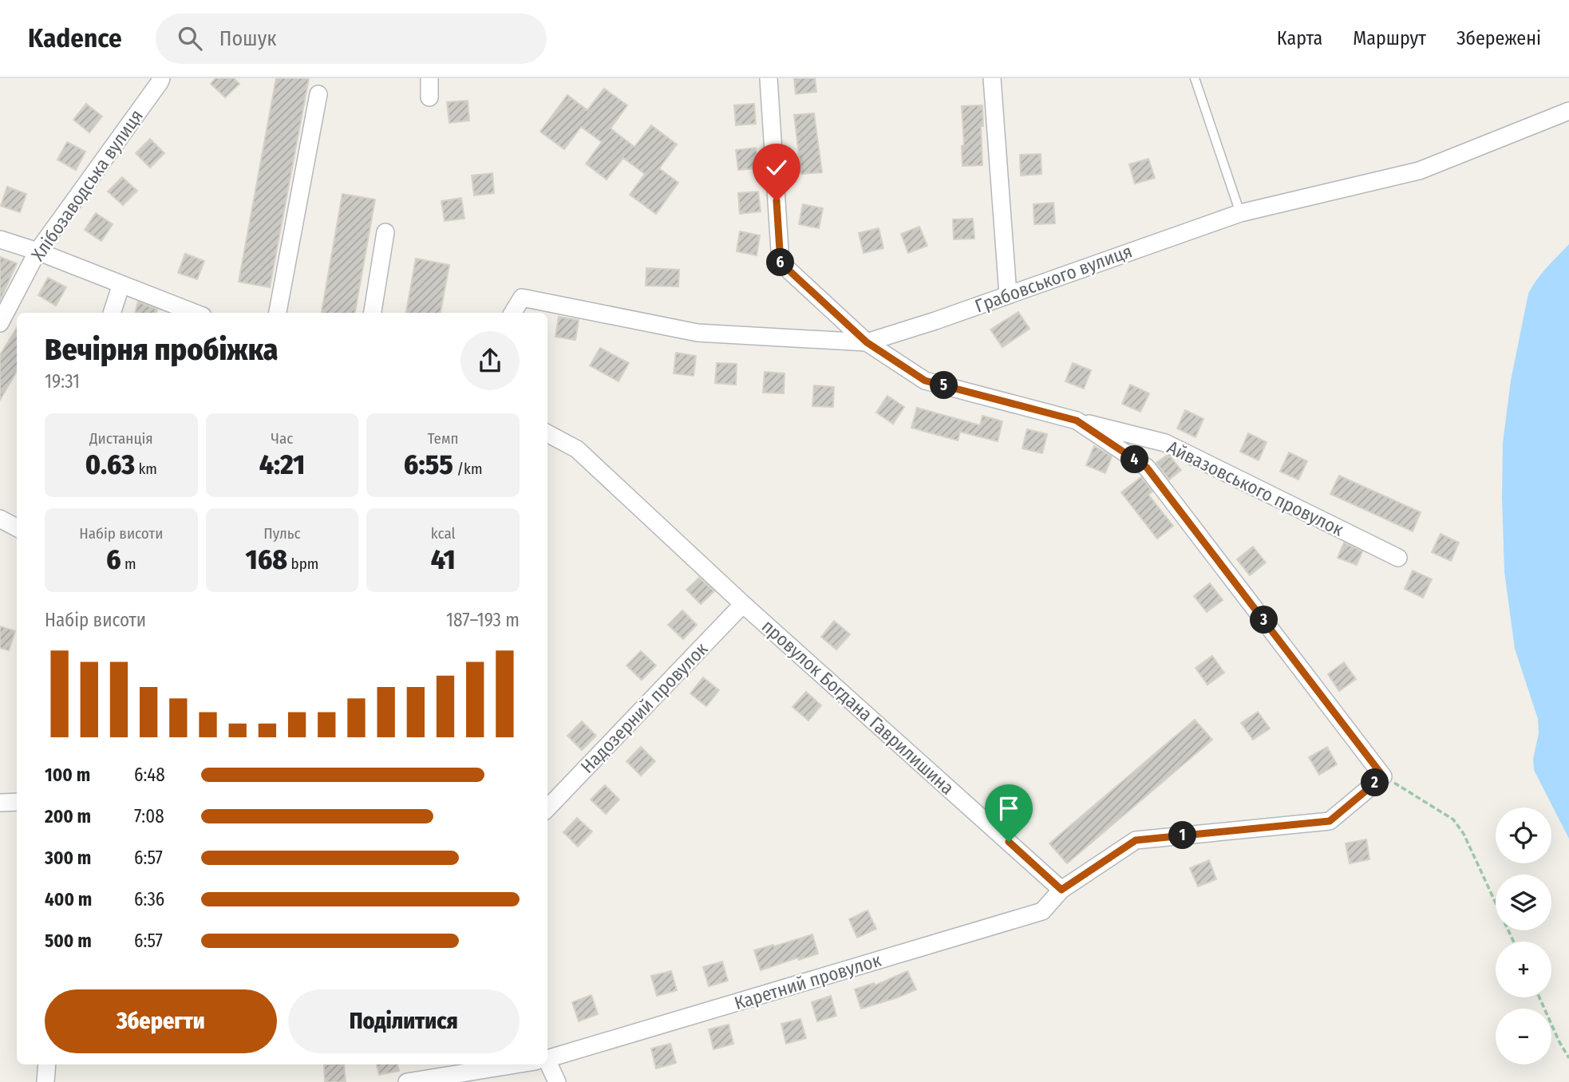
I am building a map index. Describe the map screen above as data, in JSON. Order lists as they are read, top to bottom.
{
  "streets": {
    "street": [
      "Хлібозаводська вулиця",
      "Грабовського вулиця",
      "Айвазовського провулок",
      "провулок Богдана Гаврилишина",
      "Надозерний провулок",
      "Каретний провулок"
    ]
  },
  "crossings": [
    ["Грабовського вулиця", "Айвазовського провулок"],
    ["провулок Богдана Гаврилишина", "Надозерний провулок"],
    ["провулок Богдана Гаврилишина", "Каретний провулок"]
  ],
  "page": {
    "header": "Kadence",
    "search": "Пошук",
    "nav": ["Карта", "Маршрут", "Збережені"],
    "pins": [
      "6",
      "5",
      "4",
      "3",
      "2",
      "1"
    ],
    "heading": ["Вечірня пробіжка", "19:31"],
    "stats": [
      ["Дистанція", "0.63 km"],
      ["Час", "4:21"],
      ["Темп", "6:55 /km"],
      ["Набір висоти", "6 m"],
      ["Пульс", "168 bpm"],
      ["kcal", "41"]
    ],
    "chart": ["Набір висоти", "187–193 m"],
    "list": [
      {
        "name": "100 m",
        "note": "6:48"
      },
      {
        "name": "200 m",
        "note": "7:08"
      },
      {
        "name": "300 m",
        "note": "6:57"
      },
      {
        "name": "400 m",
        "note": "6:36"
      },
      {
        "name": "500 m",
        "note": "6:57"
      }
    ],
    "map_buttons": ["+", "−"],
    "buttons": ["Зберегти", "Поділитися"]
  }
}
